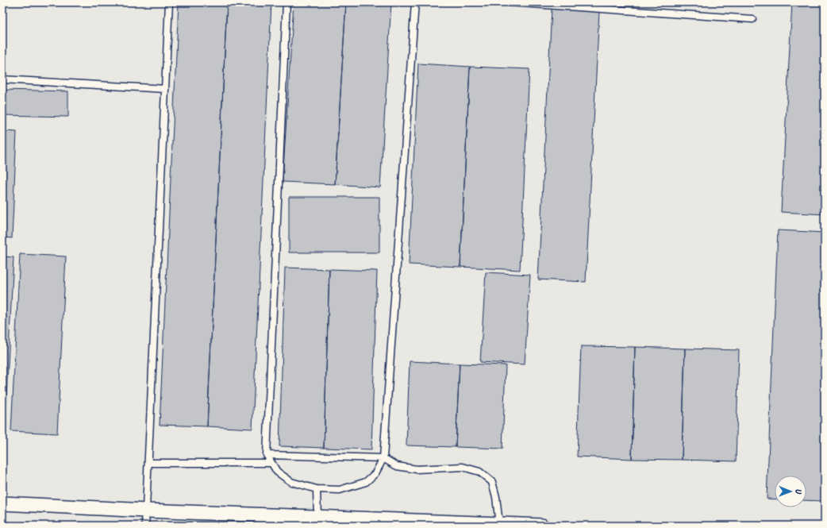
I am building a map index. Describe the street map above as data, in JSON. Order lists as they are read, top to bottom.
{
  "north": "right"
}
